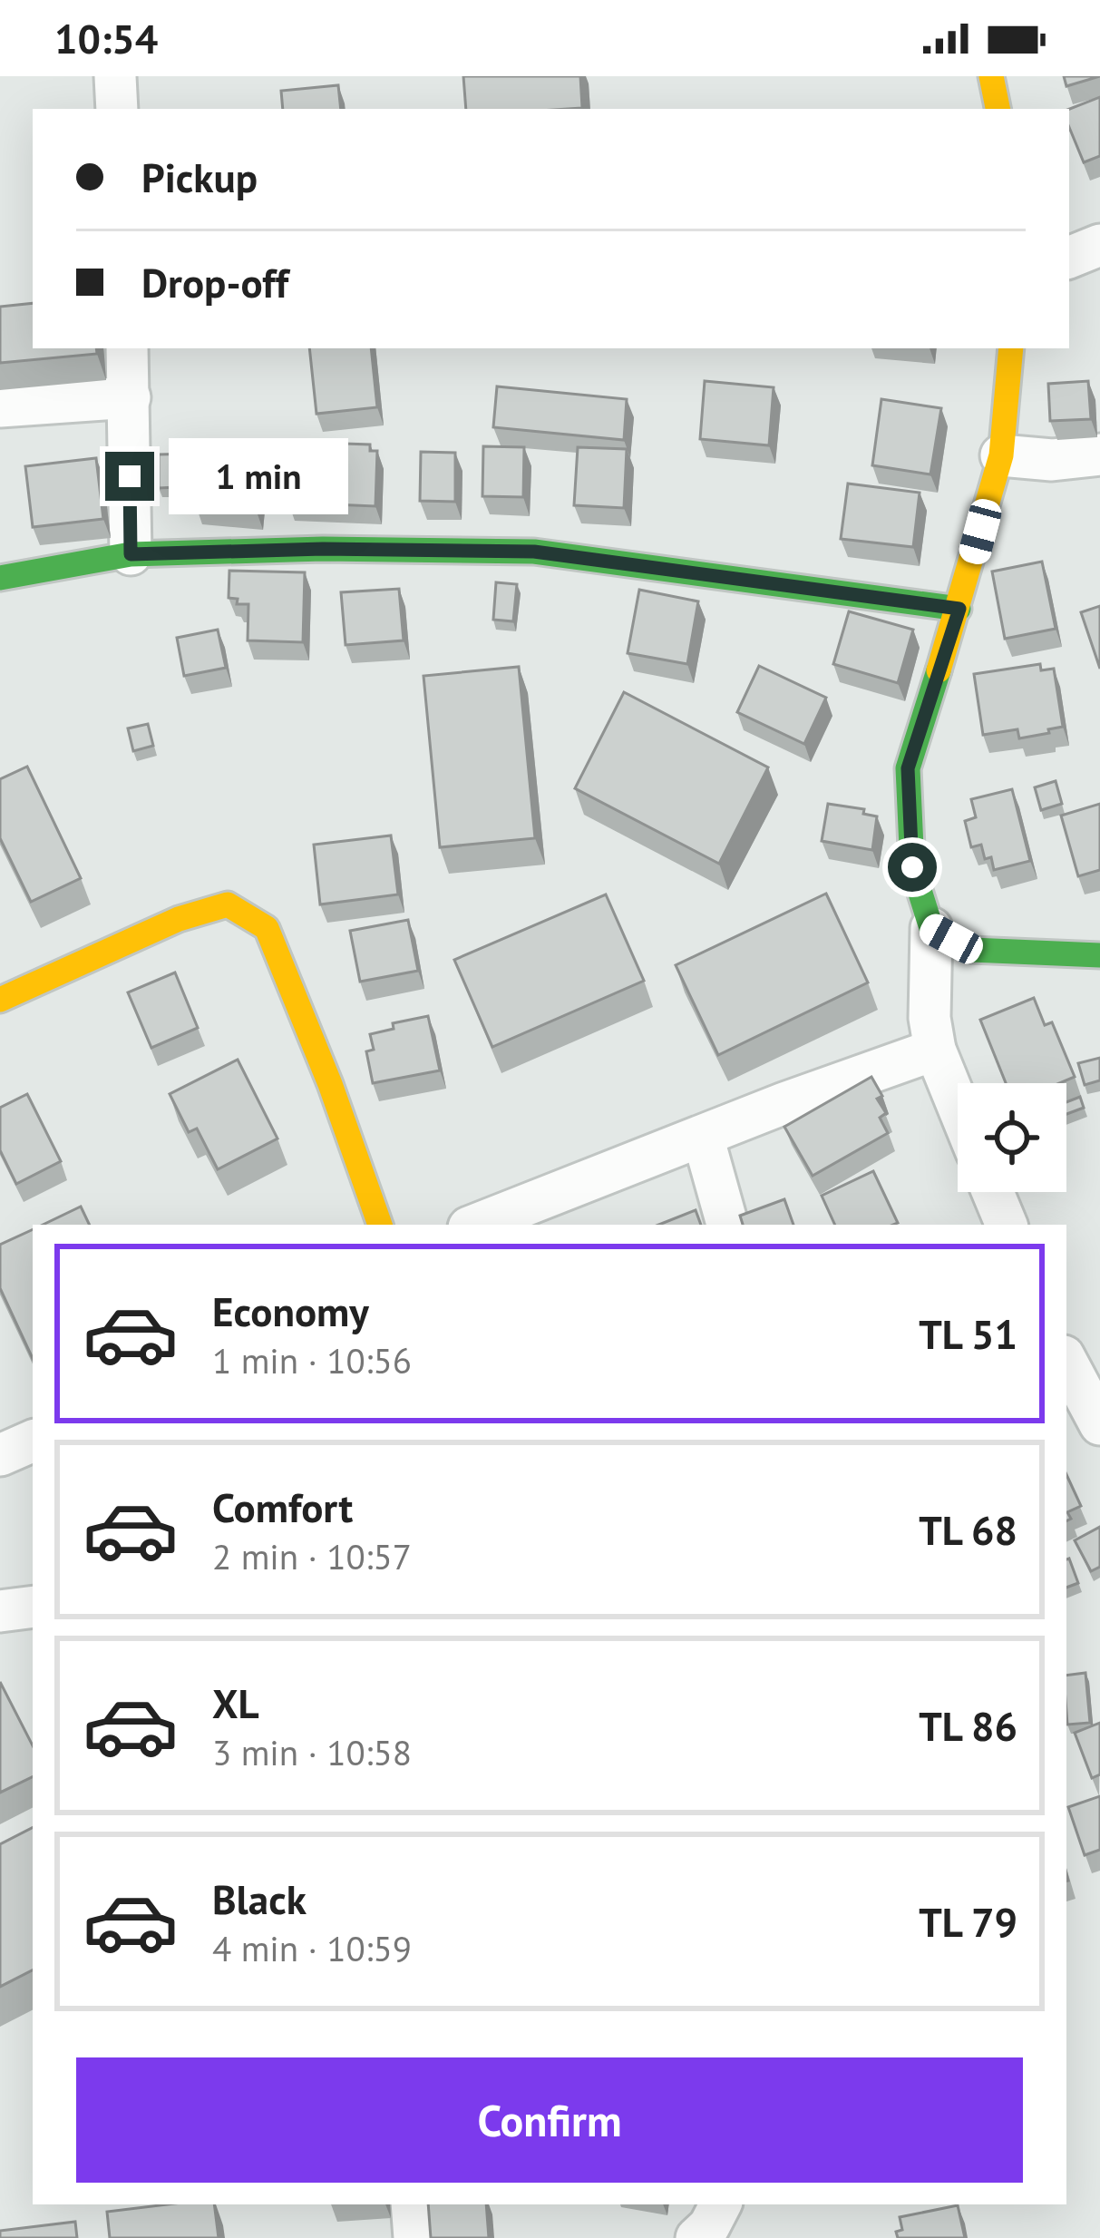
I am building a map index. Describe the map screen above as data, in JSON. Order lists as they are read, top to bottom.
{
  "page": {
    "status": "10:54",
    "banner": ["Pickup", "Drop-off"],
    "bubble": "1 min",
    "list": [
      {
        "name": "Economy",
        "note": "1 min · 10:56",
        "value": "TL 51"
      },
      {
        "name": "Comfort",
        "note": "2 min · 10:57",
        "value": "TL 68"
      },
      {
        "name": "XL",
        "note": "3 min · 10:58",
        "value": "TL 86"
      },
      {
        "name": "Black",
        "note": "4 min · 10:59",
        "value": "TL 79"
      }
    ],
    "buttons": "Confirm"
  }
}
